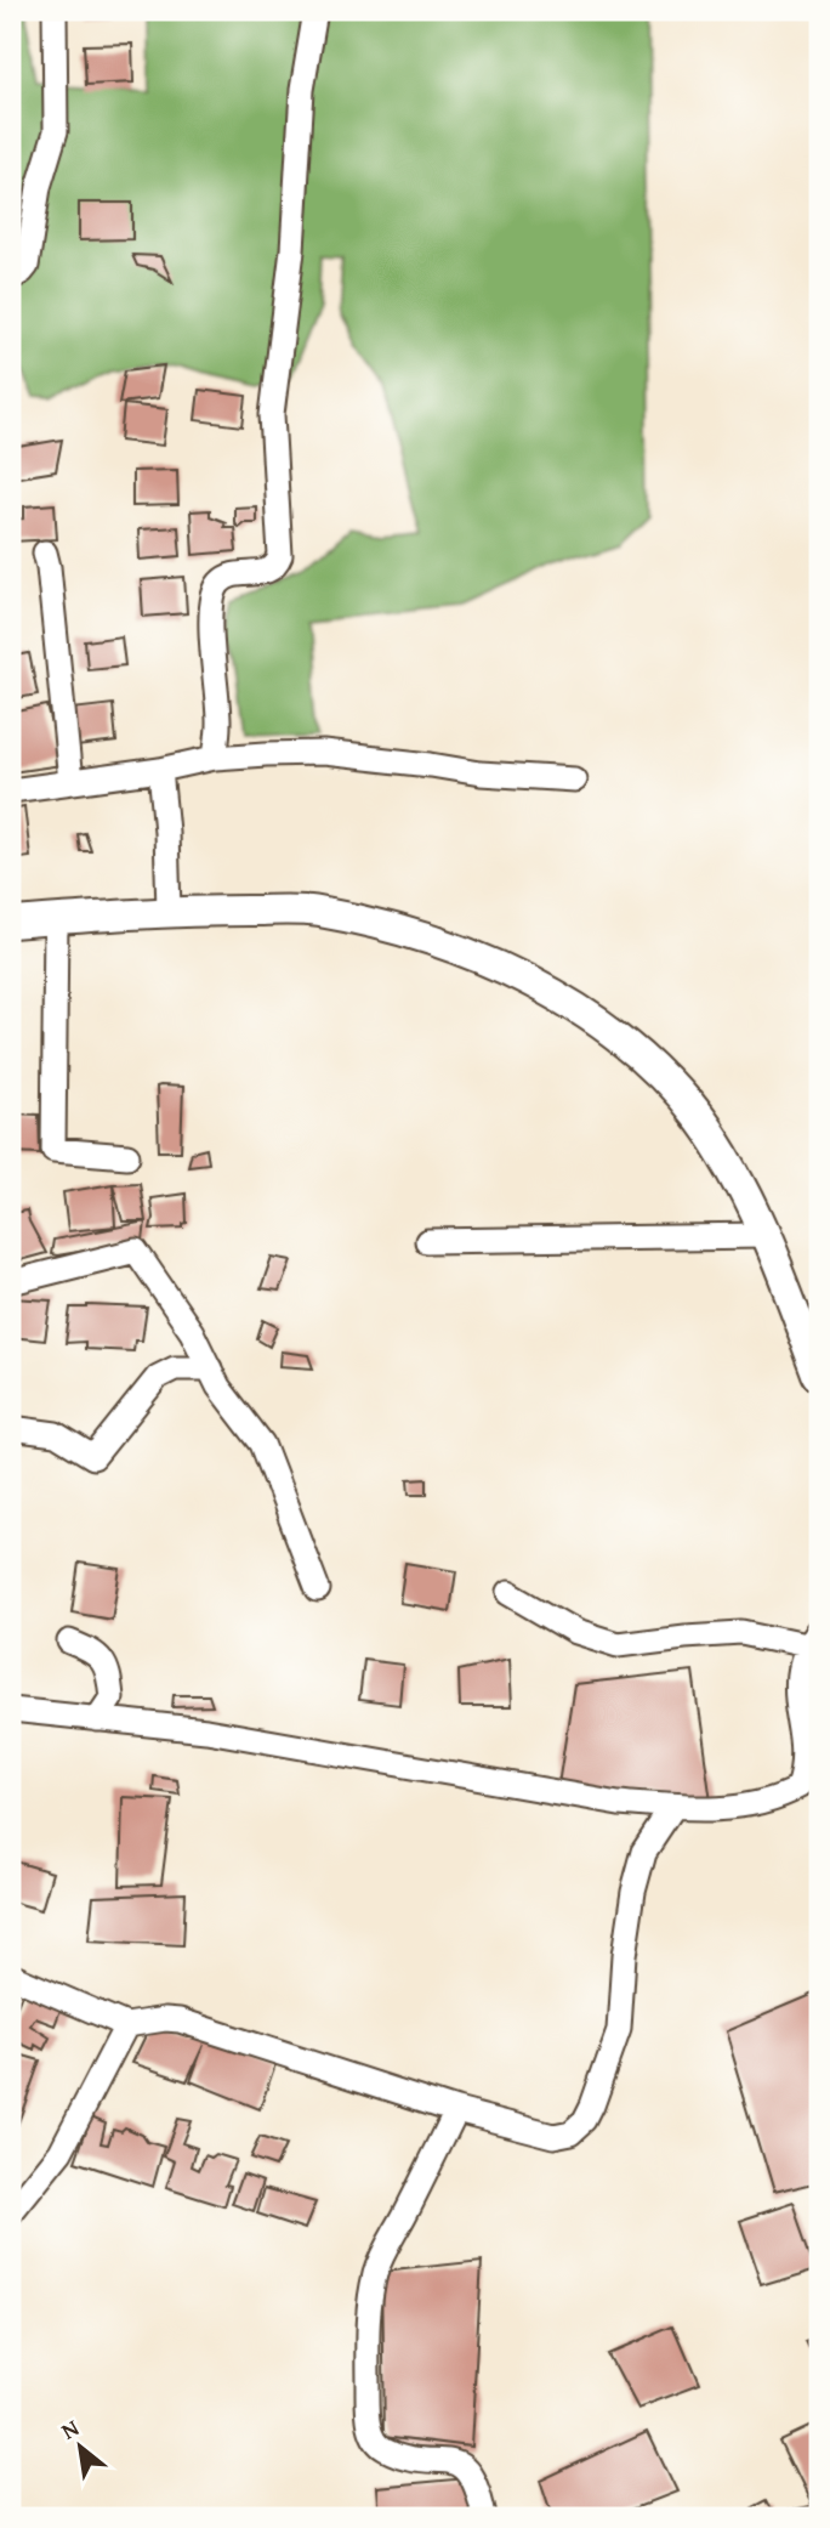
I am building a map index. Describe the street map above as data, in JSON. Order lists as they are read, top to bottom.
{
  "north": "top left"
}
